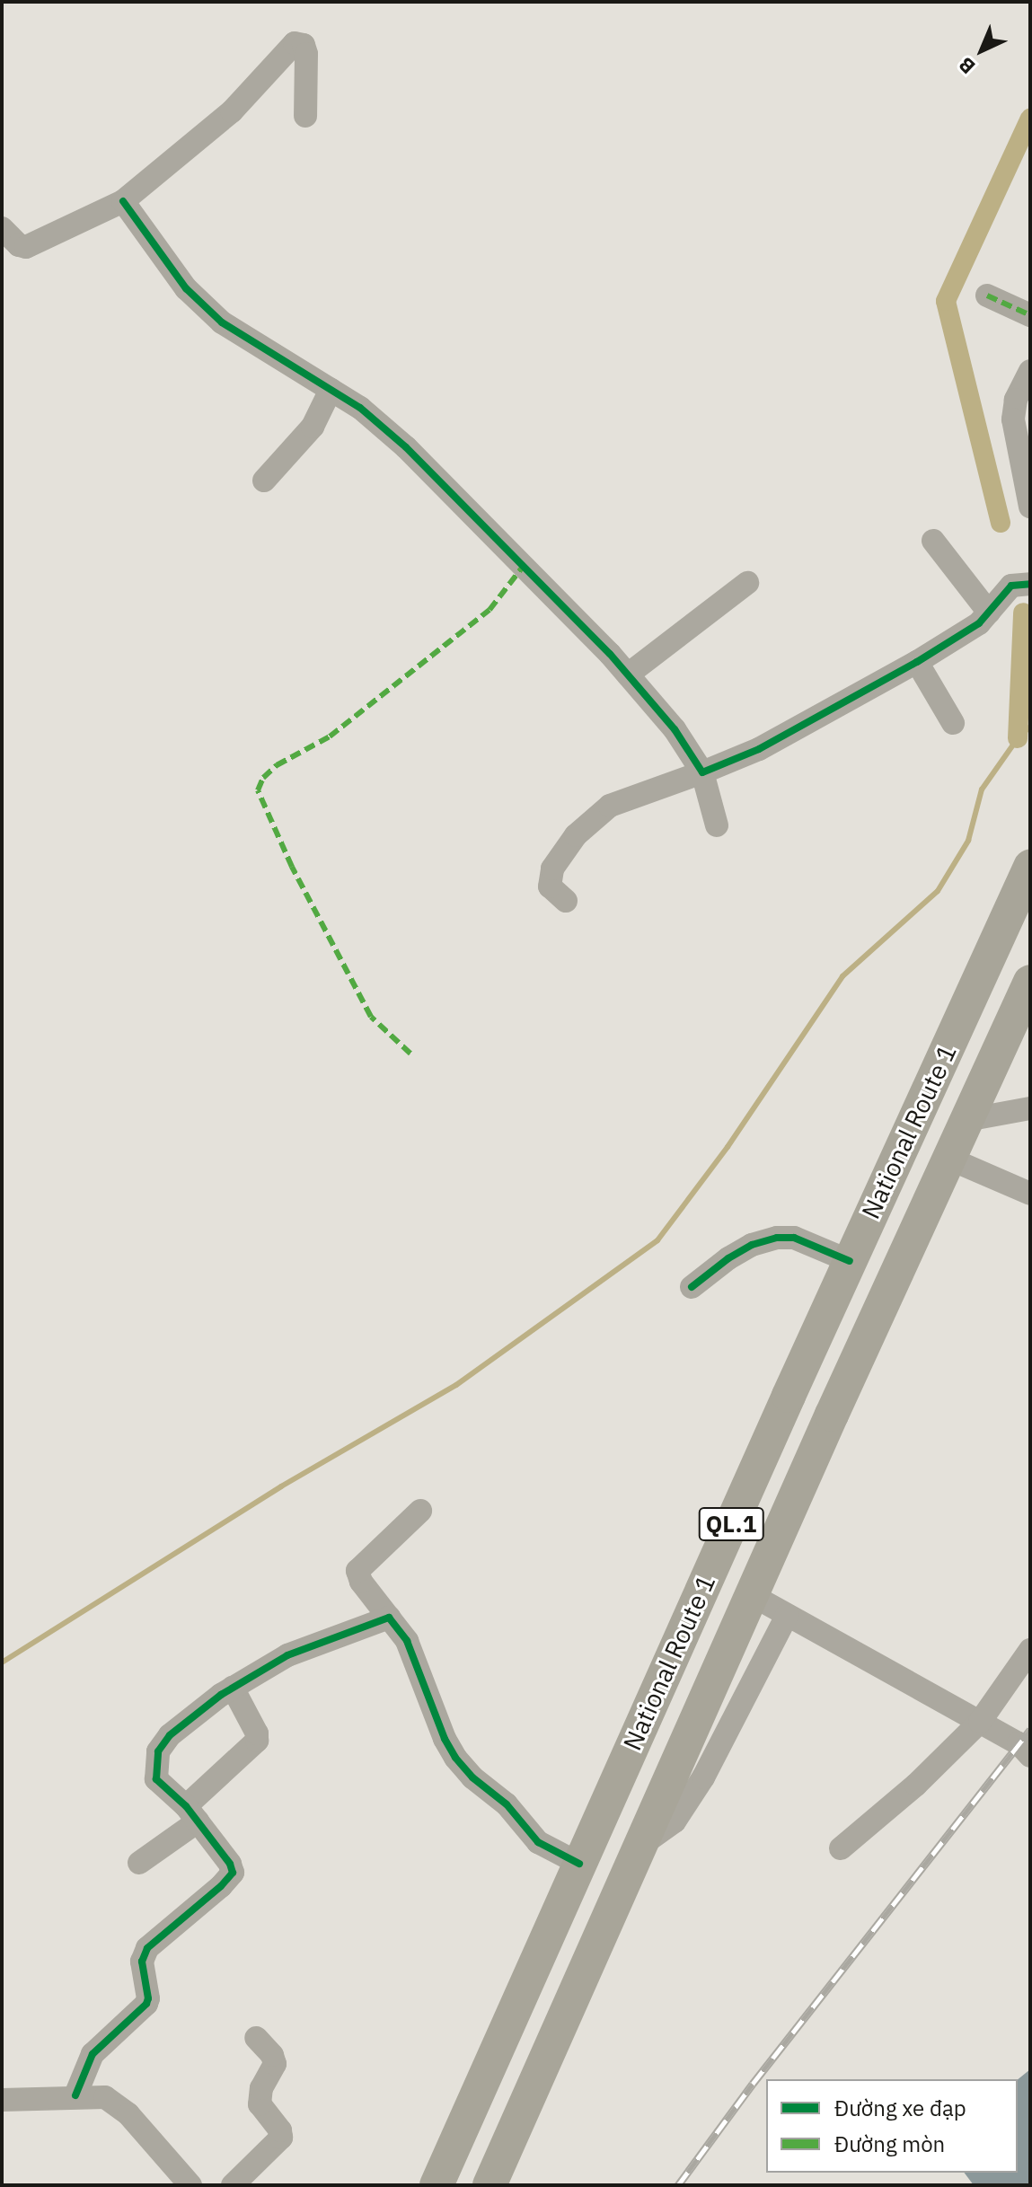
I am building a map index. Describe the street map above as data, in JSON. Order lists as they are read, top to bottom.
{
  "streets": {
    "highway": ["National Route 1", "QL.1"]
  },
  "legend": ["Đường xe đạp", "Đường mòn"],
  "north": "bottom left"
}
